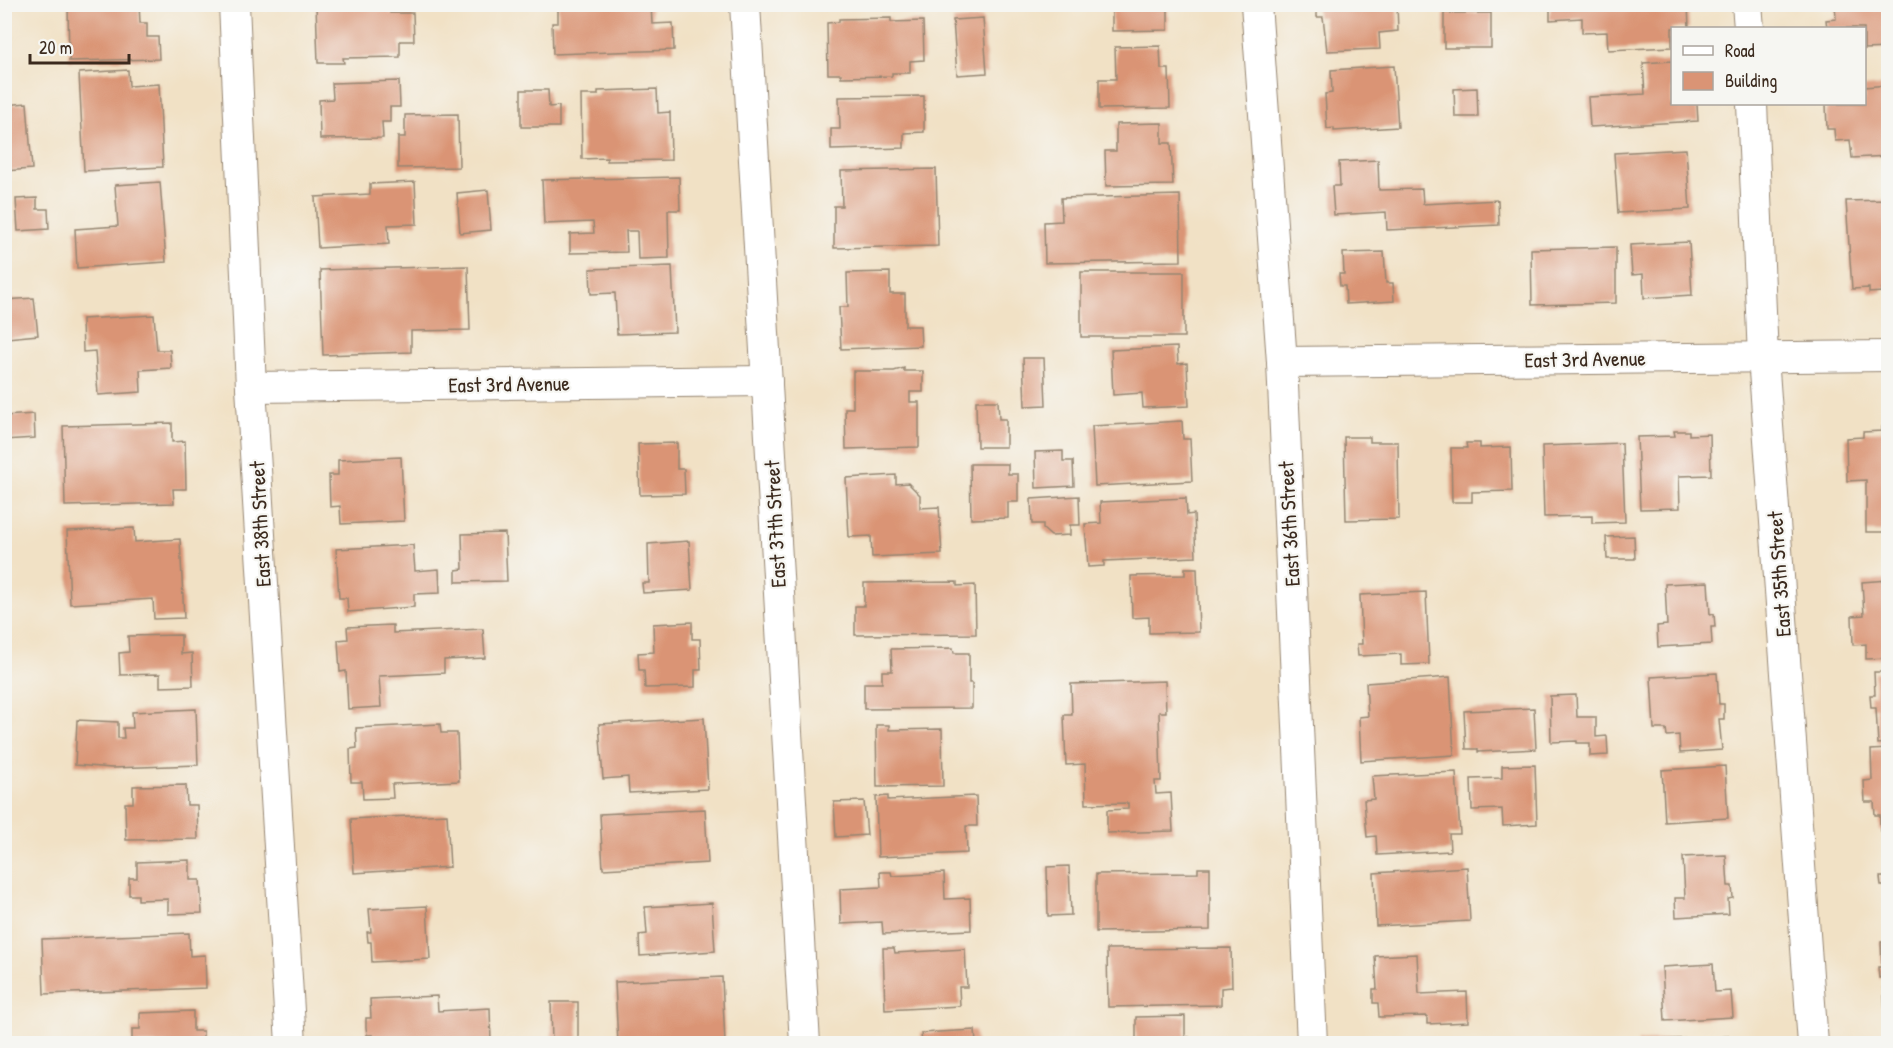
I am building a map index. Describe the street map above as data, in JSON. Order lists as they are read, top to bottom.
{
  "streets": {
    "street": [
      "East 3rd Avenue",
      "East 38th Street",
      "East 37th Street",
      "East 36th Street",
      "East 35th Street"
    ]
  },
  "crossings": [
    ["East 3rd Avenue", "East 38th Street"],
    ["East 3rd Avenue", "East 37th Street"],
    ["East 3rd Avenue", "East 36th Street"],
    ["East 3rd Avenue", "East 35th Street"]
  ],
  "legend": ["Road", "Building"],
  "scale_bar": "20 m"
}
